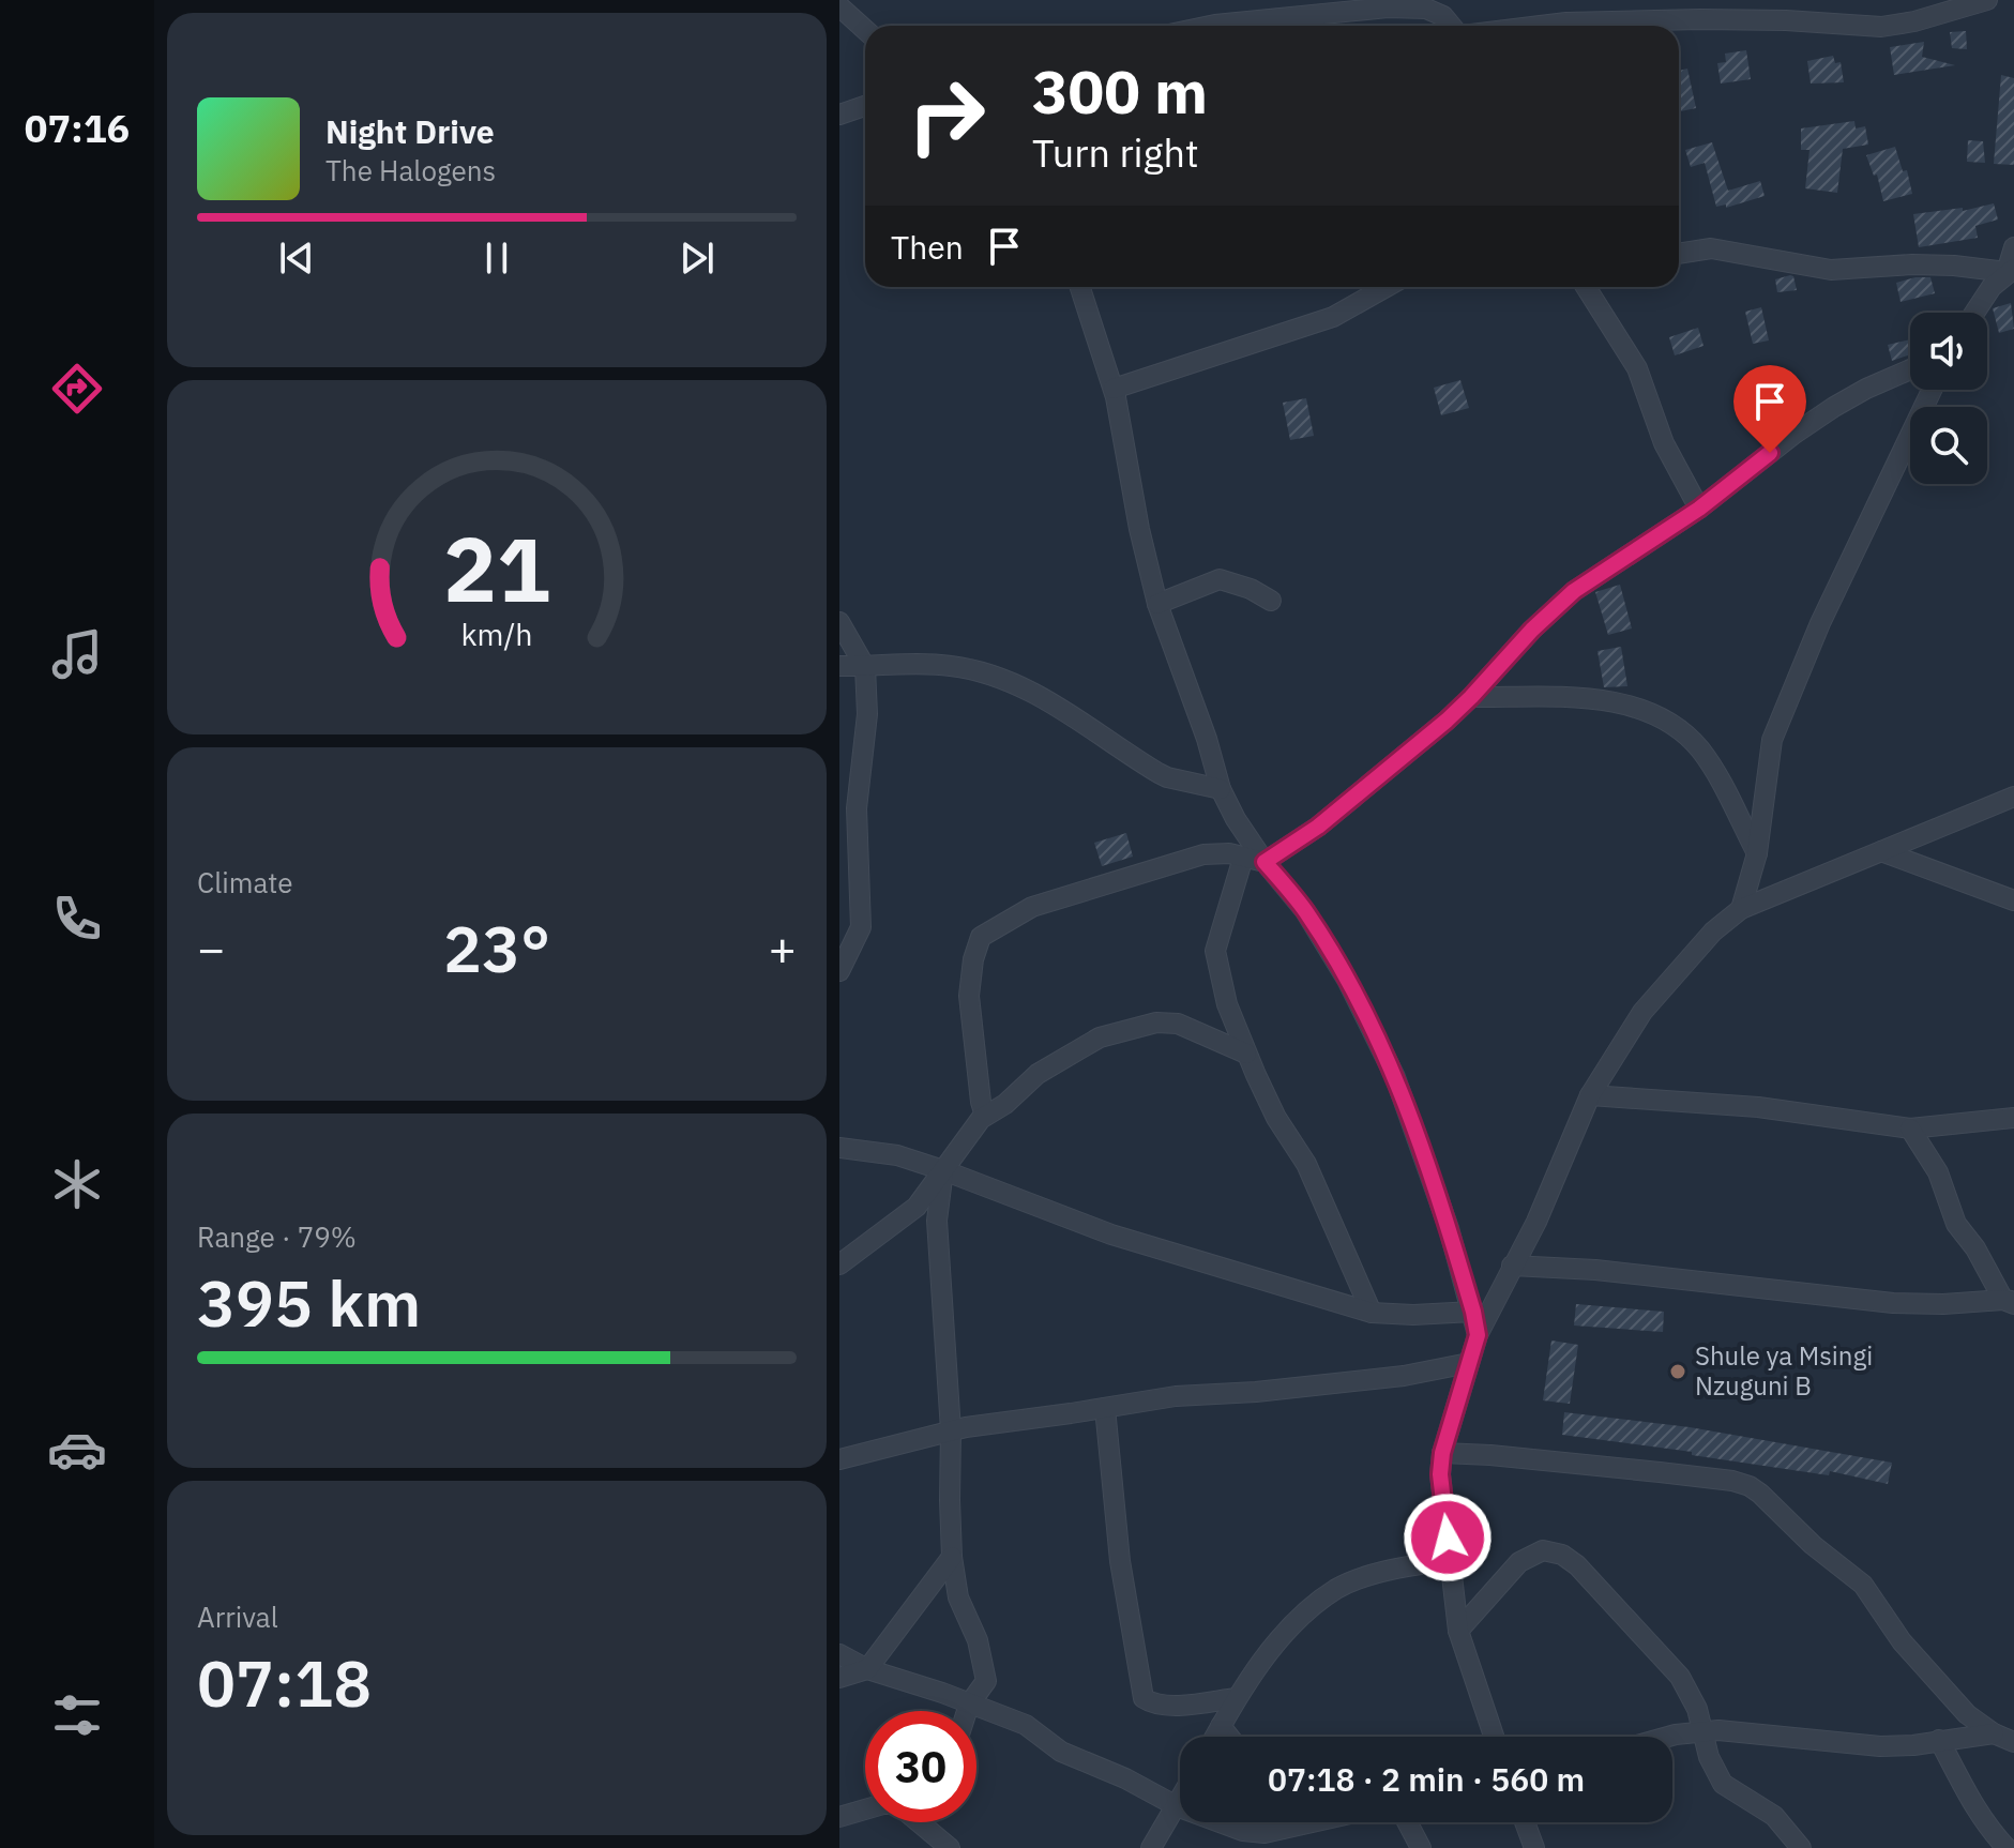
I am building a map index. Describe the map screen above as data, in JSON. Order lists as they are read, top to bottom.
{
  "places": ["Shule ya Msingi Nzuguni B"],
  "page": {
    "tabs": "07:16",
    "turn": ["300 m", "Turn right"],
    "song": ["Night Drive", "The Halogens"],
    "then": "Then",
    "tile": [
      "Climate",
      ["Range · 79%", "395 km"],
      ["Arrival", "07:18"]
    ],
    "heat": ["−", "23°", "+"],
    "limit": "30",
    "trip": "07:18 · 2 min · 560 m",
    "gauge": ["21", "km/h"]
  }
}
